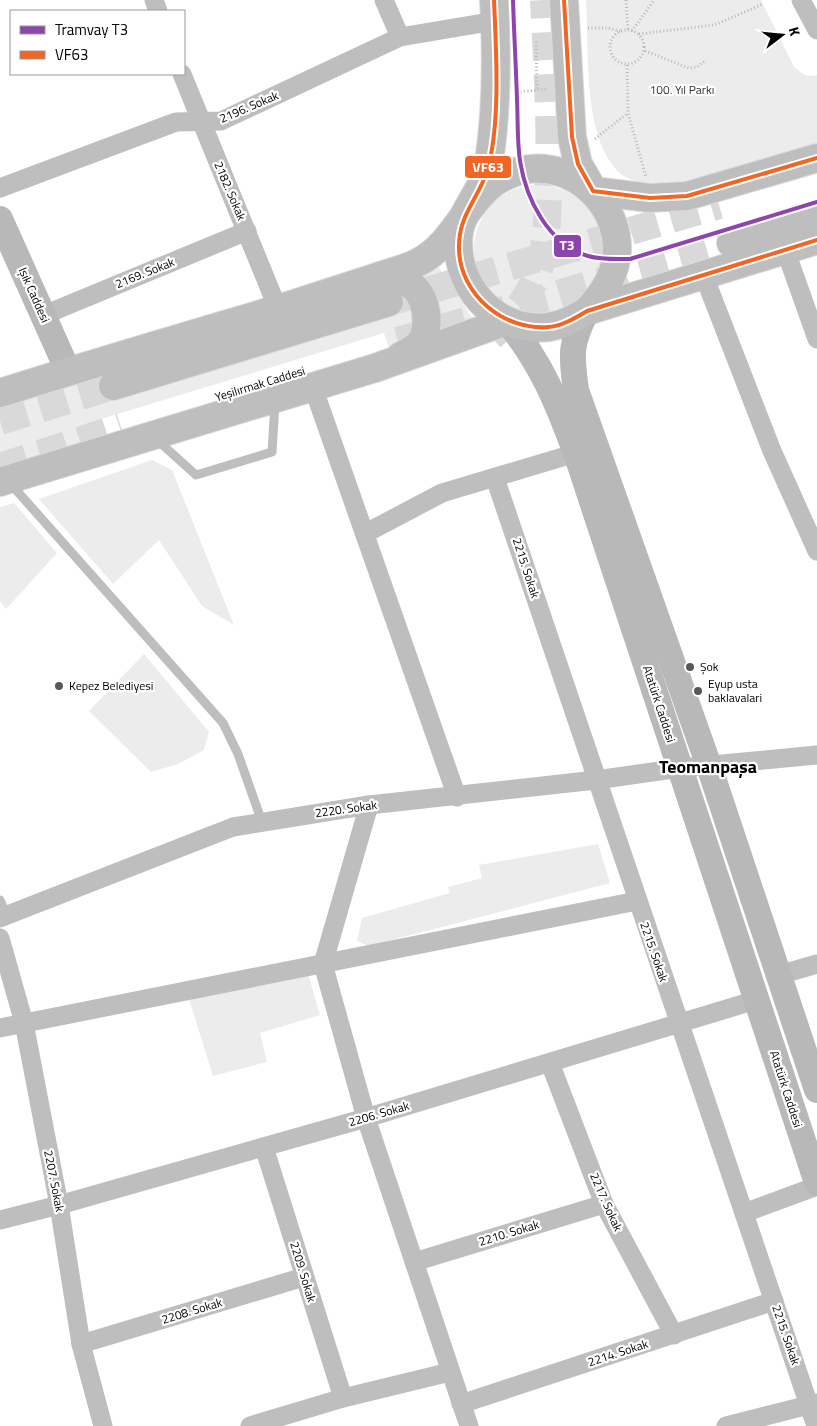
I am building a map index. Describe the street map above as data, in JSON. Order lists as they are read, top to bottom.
{
  "streets": {
    "main road": ["Işık Caddesi", "Yeşilırmak Caddesi", "Atatürk Caddesi"],
    "street": [
      "2196. Sokak",
      "2182. Sokak",
      "2169. Sokak",
      "2215. Sokak",
      "2220. Sokak",
      "2206. Sokak",
      "2207. Sokak",
      "2217. Sokak",
      "2210. Sokak",
      "2209. Sokak",
      "2208. Sokak",
      "2214. Sokak"
    ]
  },
  "crossings": [
    ["2196. Sokak", "2182. Sokak"],
    ["2182. Sokak", "2169. Sokak"],
    ["2169. Sokak", "Işık Caddesi"],
    ["2215. Sokak", "2220. Sokak"],
    ["2215. Sokak", "2206. Sokak"],
    ["2215. Sokak", "2214. Sokak"],
    ["Atatürk Caddesi", "2220. Sokak"],
    ["Atatürk Caddesi", "2206. Sokak"],
    ["2206. Sokak", "2207. Sokak"],
    ["2206. Sokak", "2217. Sokak"],
    ["2206. Sokak", "2209. Sokak"],
    ["2207. Sokak", "2208. Sokak"],
    ["2217. Sokak", "2210. Sokak"],
    ["2217. Sokak", "2214. Sokak"],
    ["2209. Sokak", "2208. Sokak"]
  ],
  "districts": ["Teomanpaşa"],
  "parks": ["100. Yıl Parkı"],
  "places": ["Şok", "Kepez Belediyesi", "Eyup usta baklavalari"],
  "lines": ["tram line T3", "transit line VF63"],
  "legend": ["Tramvay T3", "VF63"],
  "north": "right"
}
